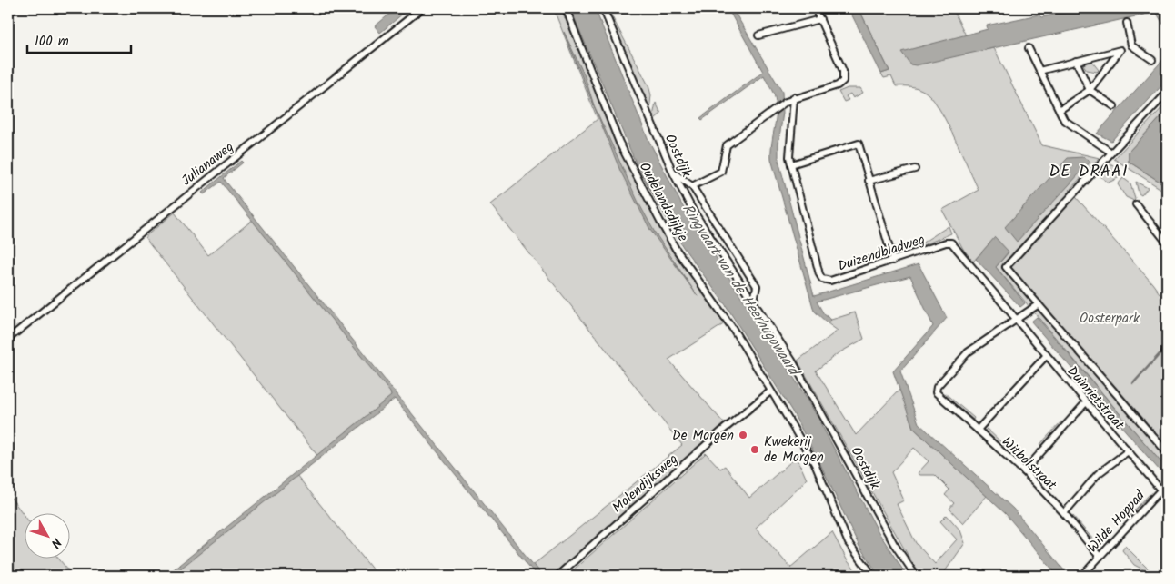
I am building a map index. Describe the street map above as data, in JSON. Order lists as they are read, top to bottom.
{
  "streets": {
    "street": [
      "Oostdijk",
      "Julianaweg",
      "Oudelandsdijkje",
      "Duizendbladweg",
      "Duinrietstraat",
      "Witbolstraat",
      "Molendijksweg",
      "Wilde Hoppad"
    ]
  },
  "crossings": [
    ["Oudelandsdijkje", "Molendijksweg"],
    ["Duizendbladweg", "Duinrietstraat"],
    ["Duizendbladweg", "Witbolstraat"],
    ["Duinrietstraat", "Witbolstraat"],
    ["Duinrietstraat", "Wilde Hoppad"],
    ["Witbolstraat", "Wilde Hoppad"]
  ],
  "districts": ["DE DRAAI"],
  "water": ["Ringvaart van de Heerhugowaard"],
  "parks": ["Oosterpark"],
  "places": ["De Morgen", "Kwekerij de Morgen"],
  "scale_bar": "100 m",
  "north": "bottom right"
}
